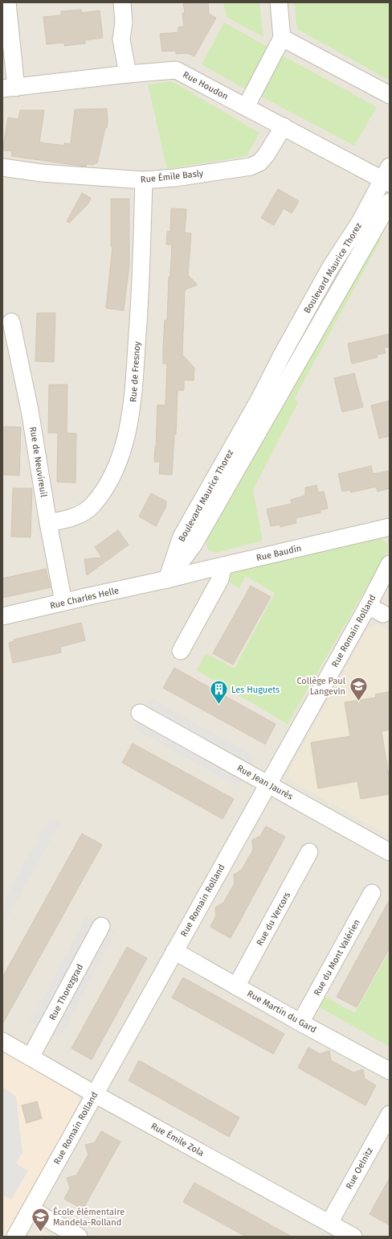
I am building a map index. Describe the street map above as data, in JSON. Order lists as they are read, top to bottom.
{
  "streets": {
    "street": [
      "Rue Houdon",
      "Rue Émile Basly",
      "Boulevard Maurice Thorez",
      "Rue de Fresnoy",
      "Rue de Neuvireuil",
      "Rue Baudin",
      "Rue Charles Helle",
      "Rue Romain Rolland",
      "Rue Jean Jaurès",
      "Rue du Vercors",
      "Rue du Mont Valérien",
      "Rue Thorezgrad",
      "Rue Martin du Gard",
      "Rue Émile Zola",
      "Rue Oelnitz"
    ]
  },
  "crossings": [
    ["Rue Houdon", "Rue Émile Basly"],
    ["Rue Houdon", "Boulevard Maurice Thorez"],
    ["Rue Émile Basly", "Rue de Fresnoy"],
    ["Boulevard Maurice Thorez", "Rue Baudin"],
    ["Boulevard Maurice Thorez", "Rue Charles Helle"],
    ["Rue de Fresnoy", "Rue de Neuvireuil"],
    ["Rue de Neuvireuil", "Rue Charles Helle"],
    ["Rue Baudin", "Rue Charles Helle"],
    ["Rue Romain Rolland", "Rue Jean Jaurès"],
    ["Rue Romain Rolland", "Rue Martin du Gard"],
    ["Rue Romain Rolland", "Rue Émile Zola"],
    ["Rue du Vercors", "Rue Martin du Gard"],
    ["Rue du Mont Valérien", "Rue Martin du Gard"],
    ["Rue Thorezgrad", "Rue Émile Zola"],
    ["Rue Émile Zola", "Rue Oelnitz"]
  ],
  "places": {
    "school or university": ["Collège Paul Langevin", "École élémentaire Mandela-Rolland"],
    "building": ["Les Huguets"]
  }
}
